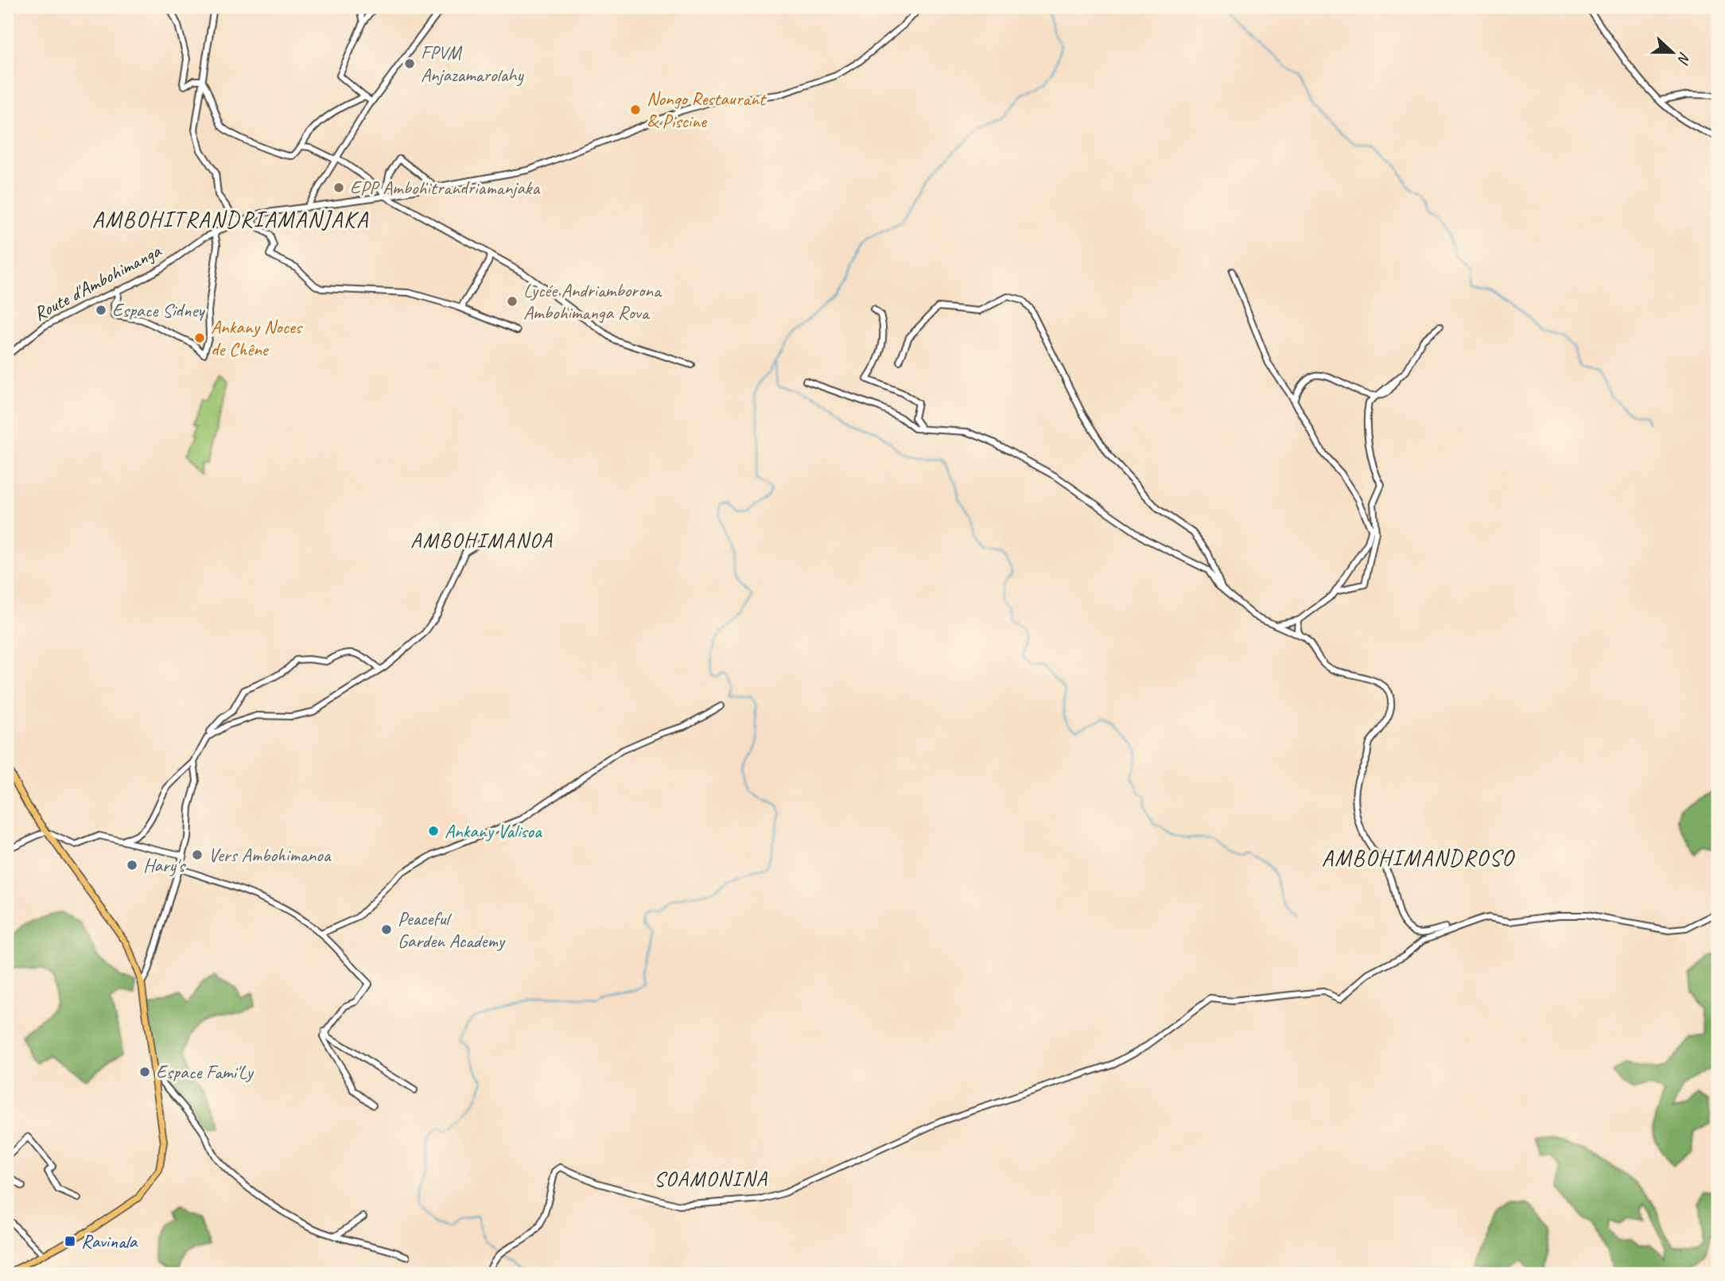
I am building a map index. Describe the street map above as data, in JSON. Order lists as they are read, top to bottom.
{
  "streets": {
    "street": ["Route d'Ambohimanga"]
  },
  "districts": [
    "AMBOHITRANDRIAMANJAKA",
    "AMBOHIMANOA",
    "AMBOHIMANDROSO",
    "SOAMONINA"
  ],
  "places": {
    "other": [
      "FPVM Anjazamarolahy",
      "Nongo Restaurant & Piscine",
      "EPP Ambohitrandriamanjaka",
      "Lycée Andriamborona Ambohimanga Rova",
      "Espace Sidney",
      "Ankany Noces de Chêne",
      "Ankany Valisoa",
      "Vers Ambohimanoa",
      "Hary's",
      "Peaceful Garden Academy",
      "Espace Fami'Ly"
    ],
    "transit": ["Ravinala"]
  },
  "north": "right"
}
